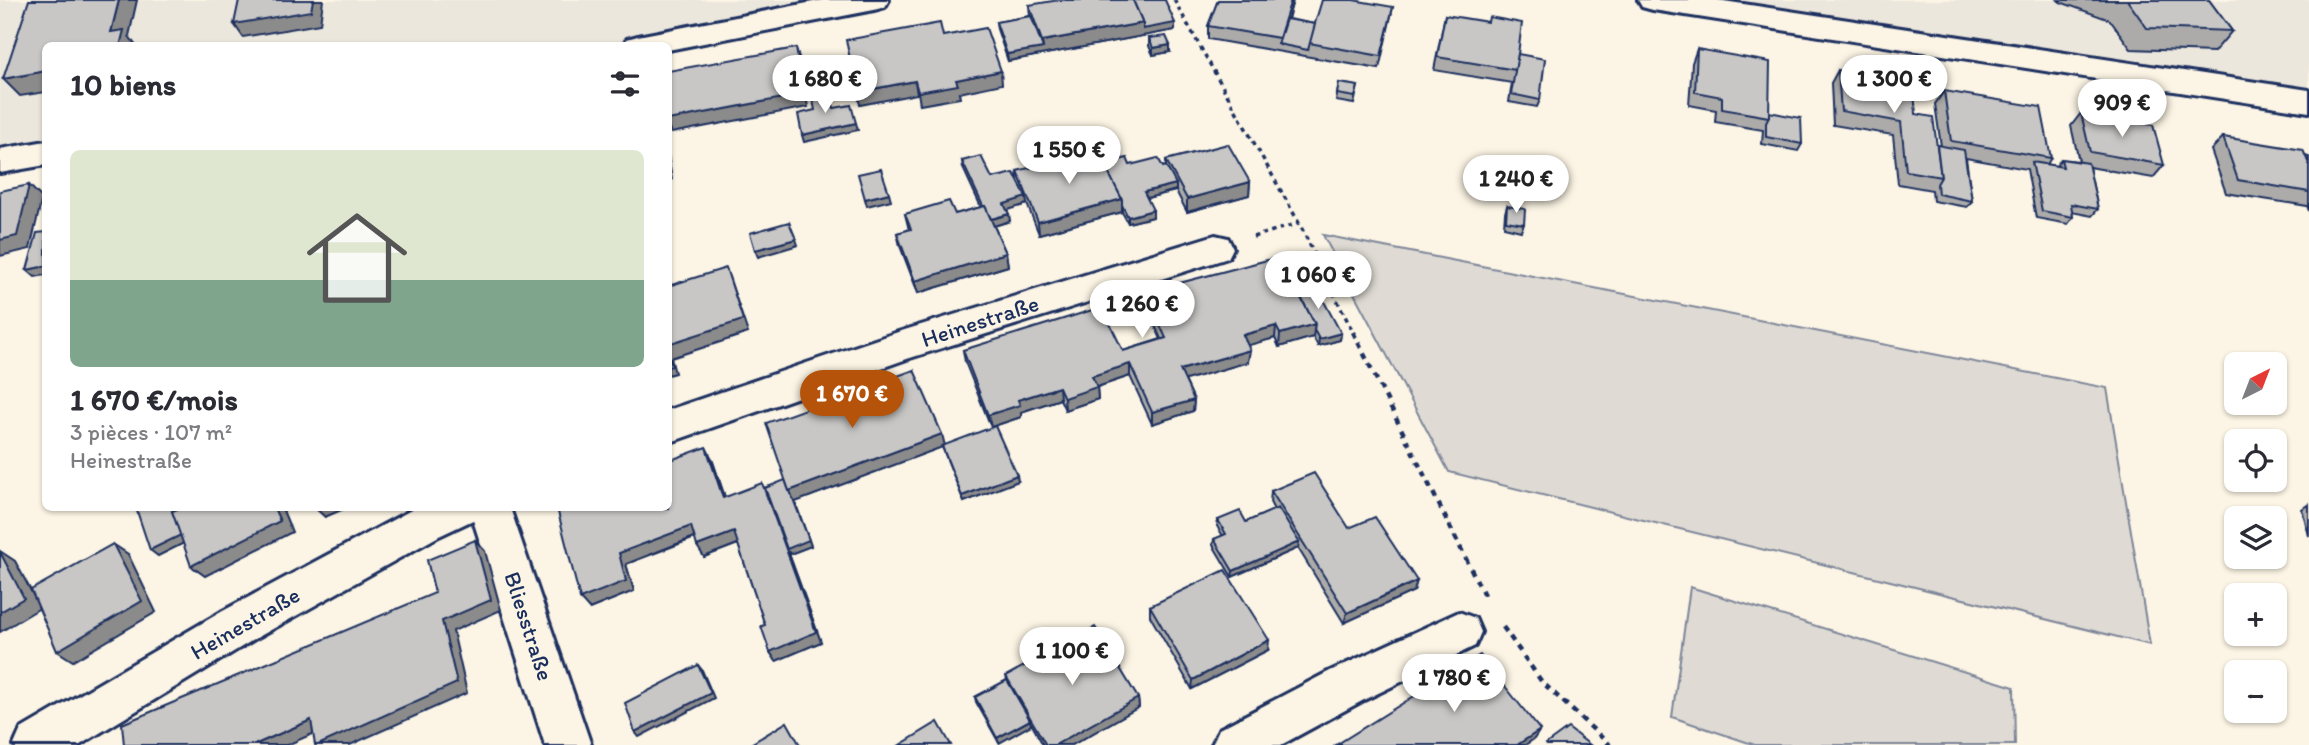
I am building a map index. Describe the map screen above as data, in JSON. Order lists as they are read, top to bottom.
{
  "streets": {
    "street": ["Heinestraße", "Bliesstraße"]
  },
  "north": "top right",
  "page": {
    "heading": "10 biens",
    "price": [
      "1 680 €",
      "1 300 €",
      "909 €",
      "1 550 €",
      "1 240 €",
      "1 060 €",
      "1 260 €",
      "1 670 €",
      "1 100 €",
      "1 780 €"
    ],
    "list": [
      {
        "name": "1 670 €/mois",
        "note": "3 pièces · 107 m² · Heinestraße"
      }
    ],
    "map_buttons": ["+", "−"]
  }
}
